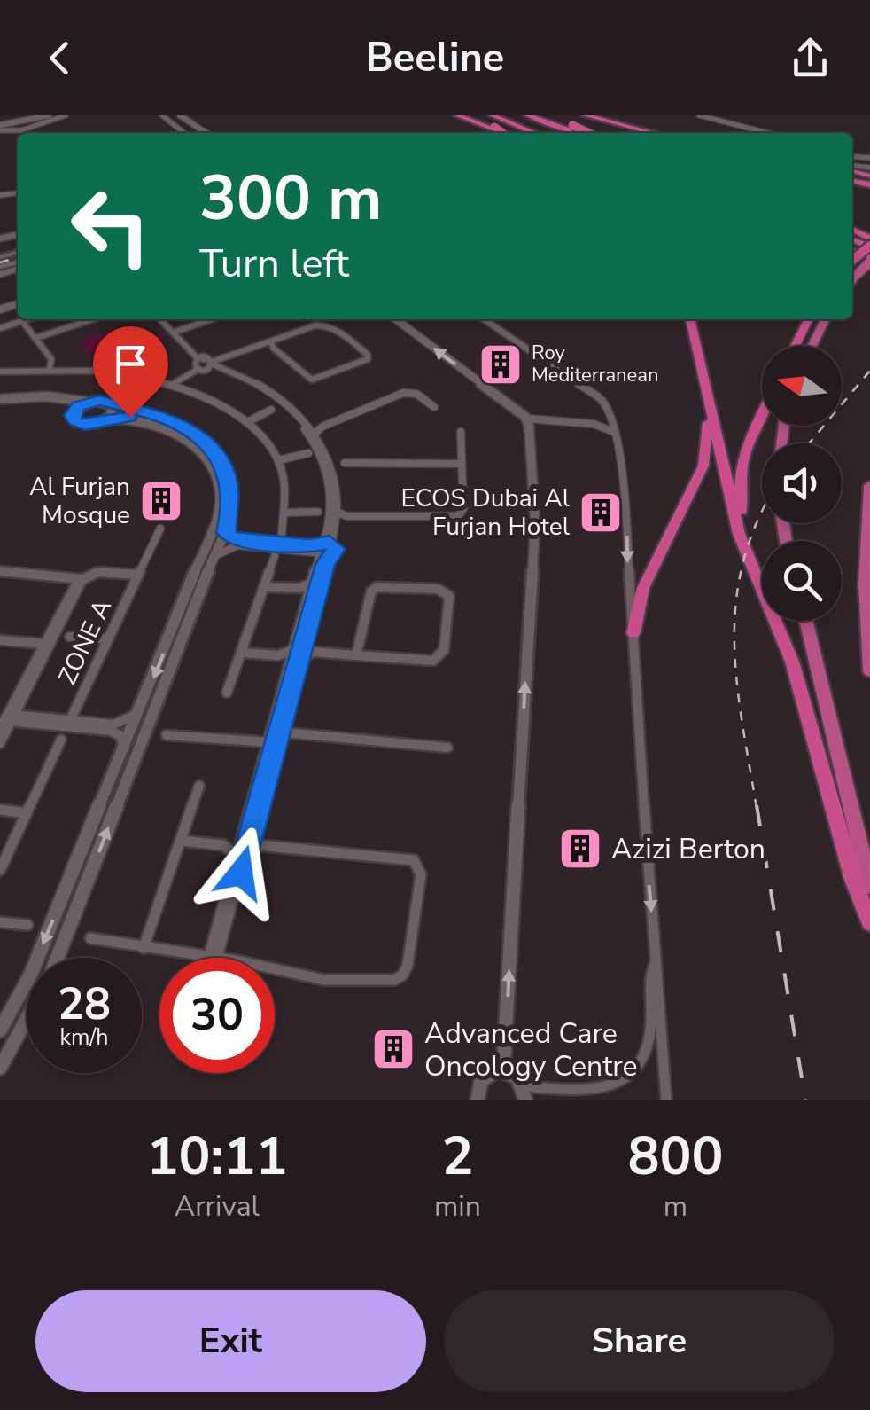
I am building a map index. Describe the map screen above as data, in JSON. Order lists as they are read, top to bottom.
{
  "streets": {
    "street": ["ZONE A"]
  },
  "places": {
    "building": [
      "Roy Mediterranean",
      "Al Furjan Mosque",
      "ECOS Dubai Al Furjan Hotel",
      "Azizi Berton",
      "Advanced Care Oncology Centre"
    ]
  },
  "north": "left",
  "page": {
    "header": "Beeline",
    "turn": ["300 m", "Turn left"],
    "speed": "28 km/h",
    "limit": "30",
    "eta": [
      "10:11",
      "Arrival",
      "2",
      "min",
      "800",
      "m"
    ],
    "buttons": ["Exit", "Share"]
  }
}
